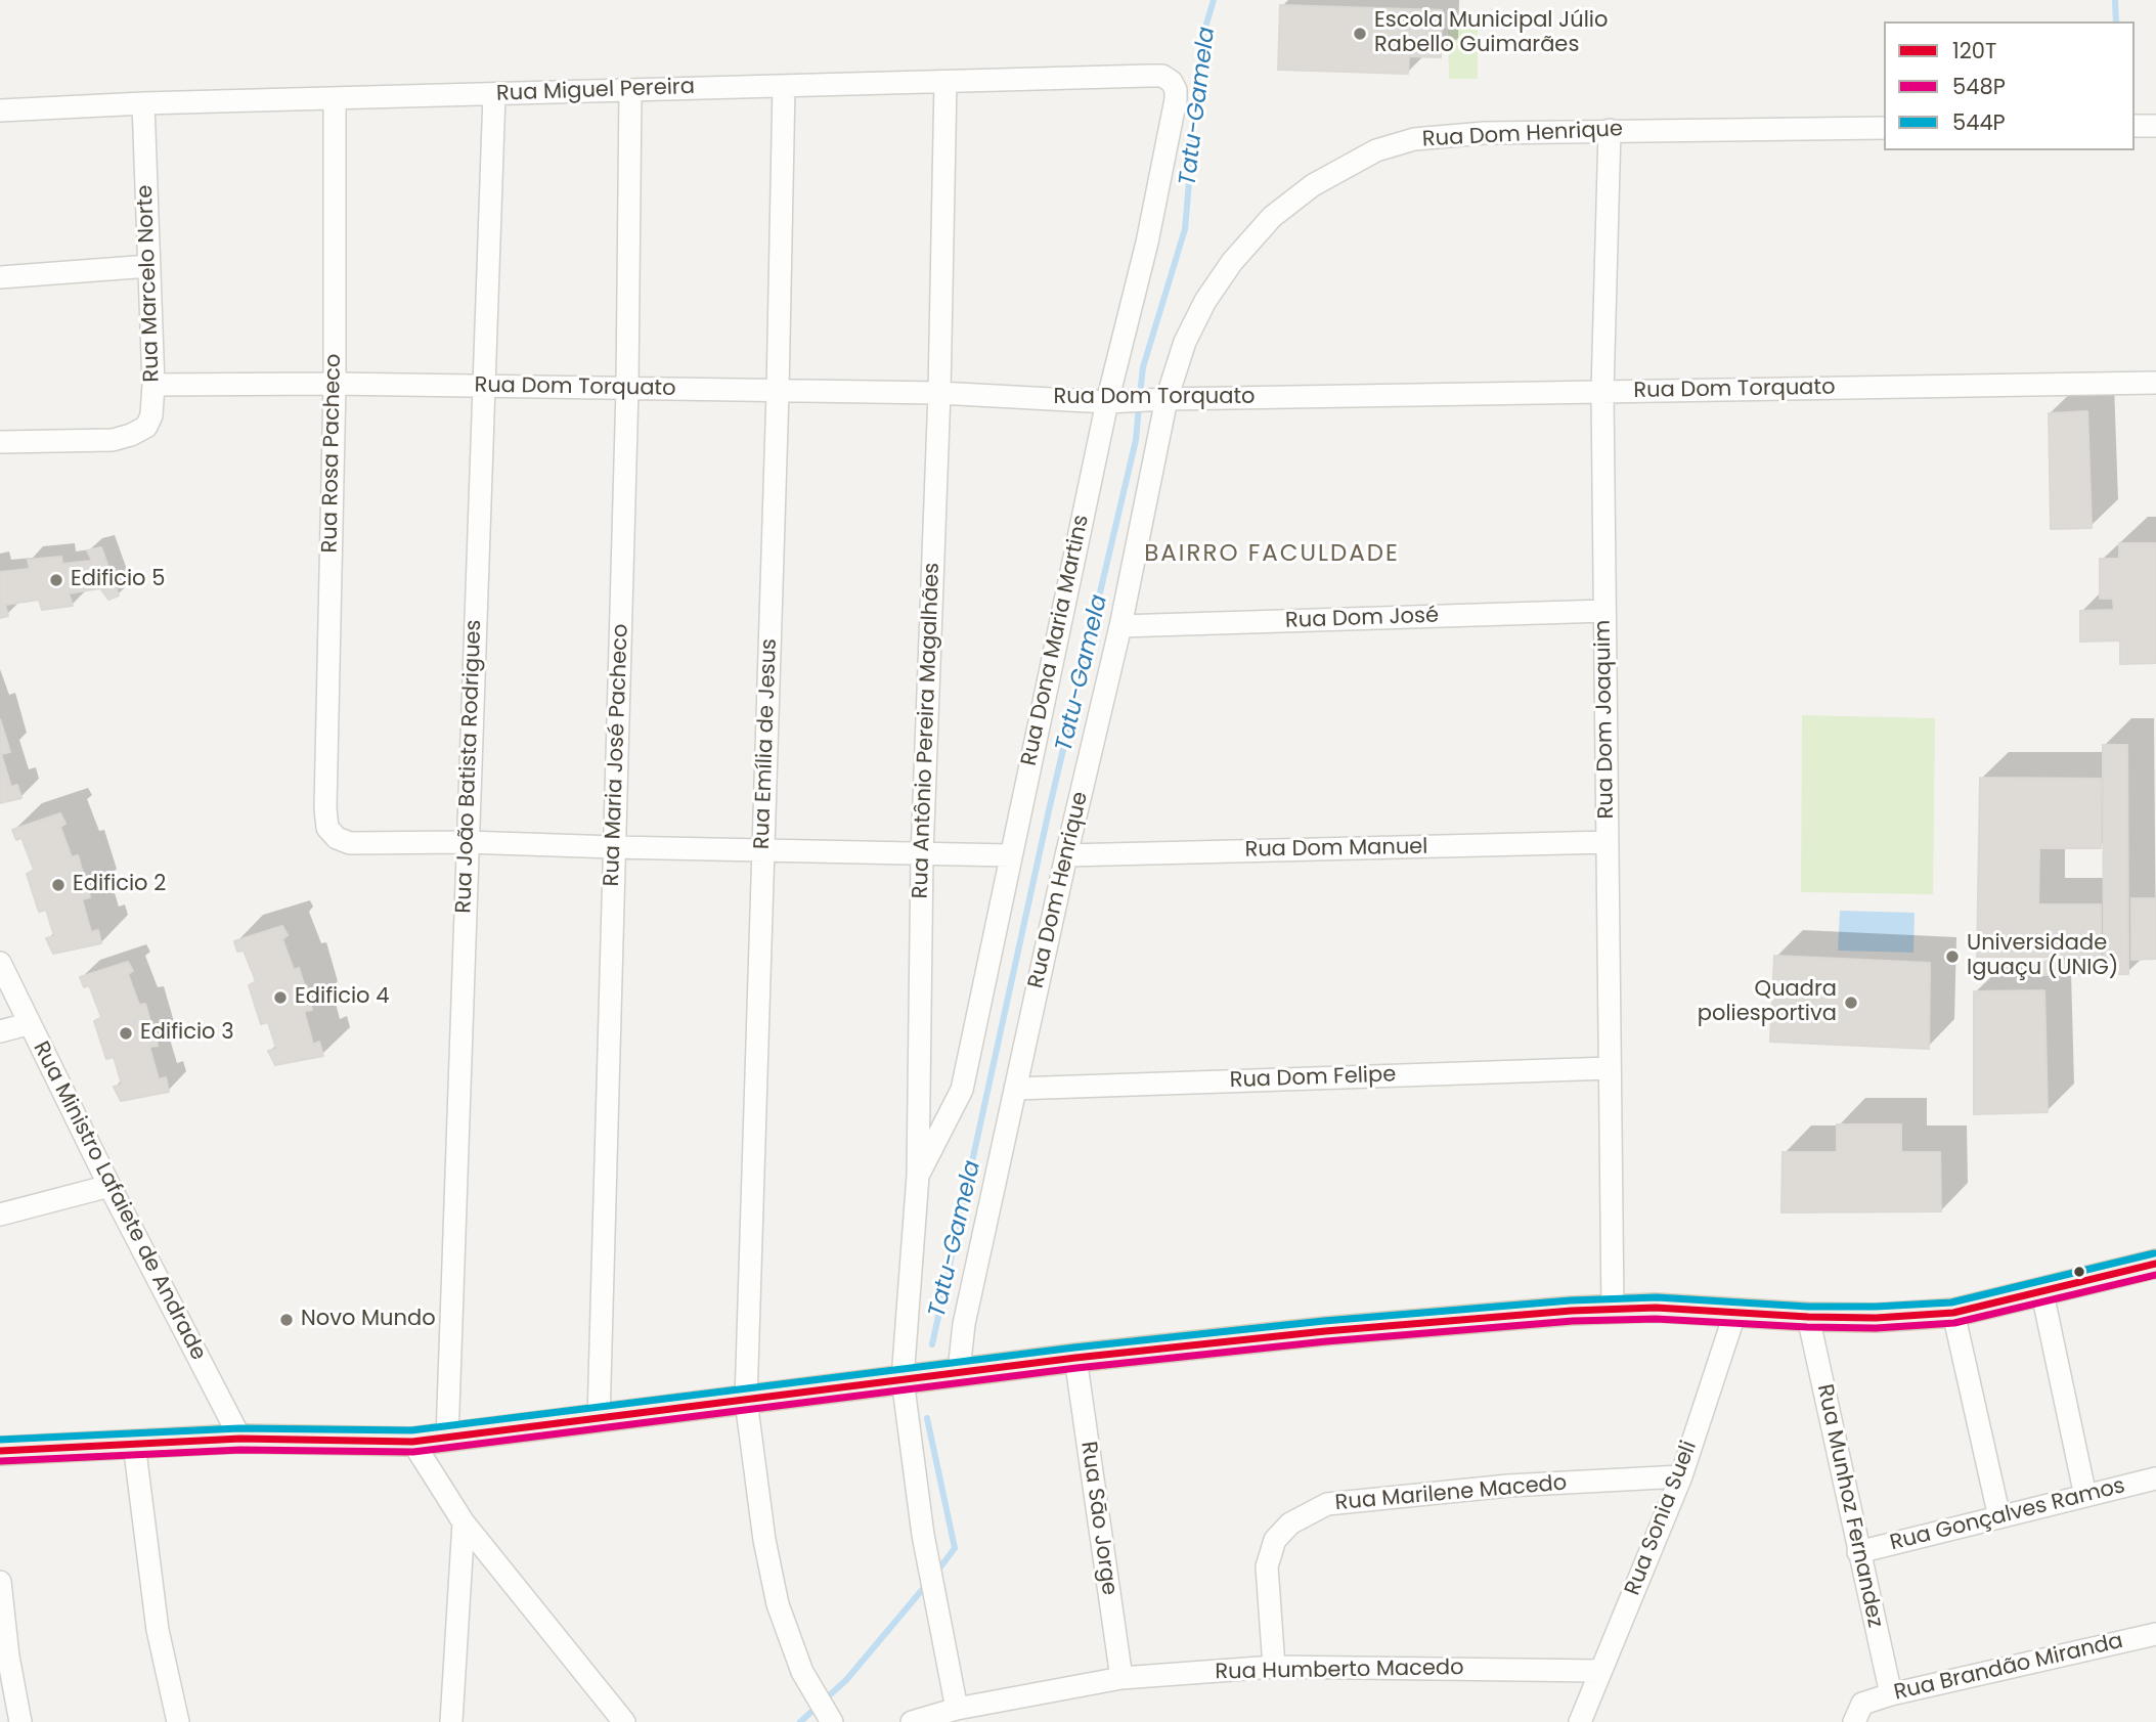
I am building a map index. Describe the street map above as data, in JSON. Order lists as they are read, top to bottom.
{
  "streets": {
    "street": [
      "Rua Miguel Pereira",
      "Rua Dom Henrique",
      "Rua Marcelo Norte",
      "Rua Dom Torquato",
      "Rua Rosa Pacheco",
      "Rua Dom José",
      "Rua Dona Maria Martins",
      "Rua Dom Joaquim",
      "Rua Antônio Pereira Magalhães",
      "Rua Emília de Jesus",
      "Rua Maria José Pacheco",
      "Rua João Batista Rodrigues",
      "Rua Dom Manuel",
      "Rua Dom Felipe",
      "Rua Ministro Lafaiete de Andrade",
      "Rua Marilene Macedo",
      "Rua Munhoz Fernandez",
      "Rua Gonçalves Ramos",
      "Rua Sāo Jorge",
      "Rua Sonia Sueli",
      "Rua Brandão Miranda",
      "Rua Humberto Macedo"
    ]
  },
  "crossings": [
    ["Rua Miguel Pereira", "Rua Marcelo Norte"],
    ["Rua Miguel Pereira", "Rua Rosa Pacheco"],
    ["Rua Miguel Pereira", "Rua Dona Maria Martins"],
    ["Rua Miguel Pereira", "Rua Antônio Pereira Magalhães"],
    ["Rua Miguel Pereira", "Rua Emília de Jesus"],
    ["Rua Miguel Pereira", "Rua Maria José Pacheco"],
    ["Rua Miguel Pereira", "Rua João Batista Rodrigues"],
    ["Rua Dom Henrique", "Rua Dom Torquato"],
    ["Rua Dom Henrique", "Rua Dom José"],
    ["Rua Dom Henrique", "Rua Dom Joaquim"],
    ["Rua Dom Henrique", "Rua Dom Manuel"],
    ["Rua Dom Henrique", "Rua Dom Felipe"],
    ["Rua Marcelo Norte", "Rua Dom Torquato"],
    ["Rua Dom Torquato", "Rua Rosa Pacheco"],
    ["Rua Dom Torquato", "Rua Dona Maria Martins"],
    ["Rua Dom Torquato", "Rua Dom Joaquim"],
    ["Rua Dom Torquato", "Rua Antônio Pereira Magalhães"],
    ["Rua Dom Torquato", "Rua Emília de Jesus"],
    ["Rua Dom Torquato", "Rua Maria José Pacheco"],
    ["Rua Dom Torquato", "Rua João Batista Rodrigues"],
    ["Rua Rosa Pacheco", "Rua João Batista Rodrigues"],
    ["Rua Dom José", "Rua Dom Joaquim"],
    ["Rua Dona Maria Martins", "Rua Antônio Pereira Magalhães"],
    ["Rua Dom Joaquim", "Rua Dom Manuel"],
    ["Rua Dom Joaquim", "Rua Dom Felipe"],
    ["Rua Antônio Pereira Magalhães", "Rua Humberto Macedo"],
    ["Rua Marilene Macedo", "Rua Sonia Sueli"],
    ["Rua Marilene Macedo", "Rua Humberto Macedo"],
    ["Rua Munhoz Fernandez", "Rua Gonçalves Ramos"],
    ["Rua Munhoz Fernandez", "Rua Brandão Miranda"],
    ["Rua Sāo Jorge", "Rua Humberto Macedo"],
    ["Rua Sonia Sueli", "Rua Humberto Macedo"]
  ],
  "districts": ["BAIRRO FACULDADE"],
  "water": ["Tatu-Gamela"],
  "places": [
    "Escola Municipal Júlio Rabello Guimarães",
    "Edificio 5",
    "Edificio 2",
    "Universidade Iguaçu (UNIG)",
    "Edificio 4",
    "Quadra poliesportiva",
    "Edificio 3",
    "Novo Mundo"
  ],
  "lines": ["transit line 544P", "transit line 120T", "transit line 548P"],
  "legend": ["120T", "548P", "544P"]
}
